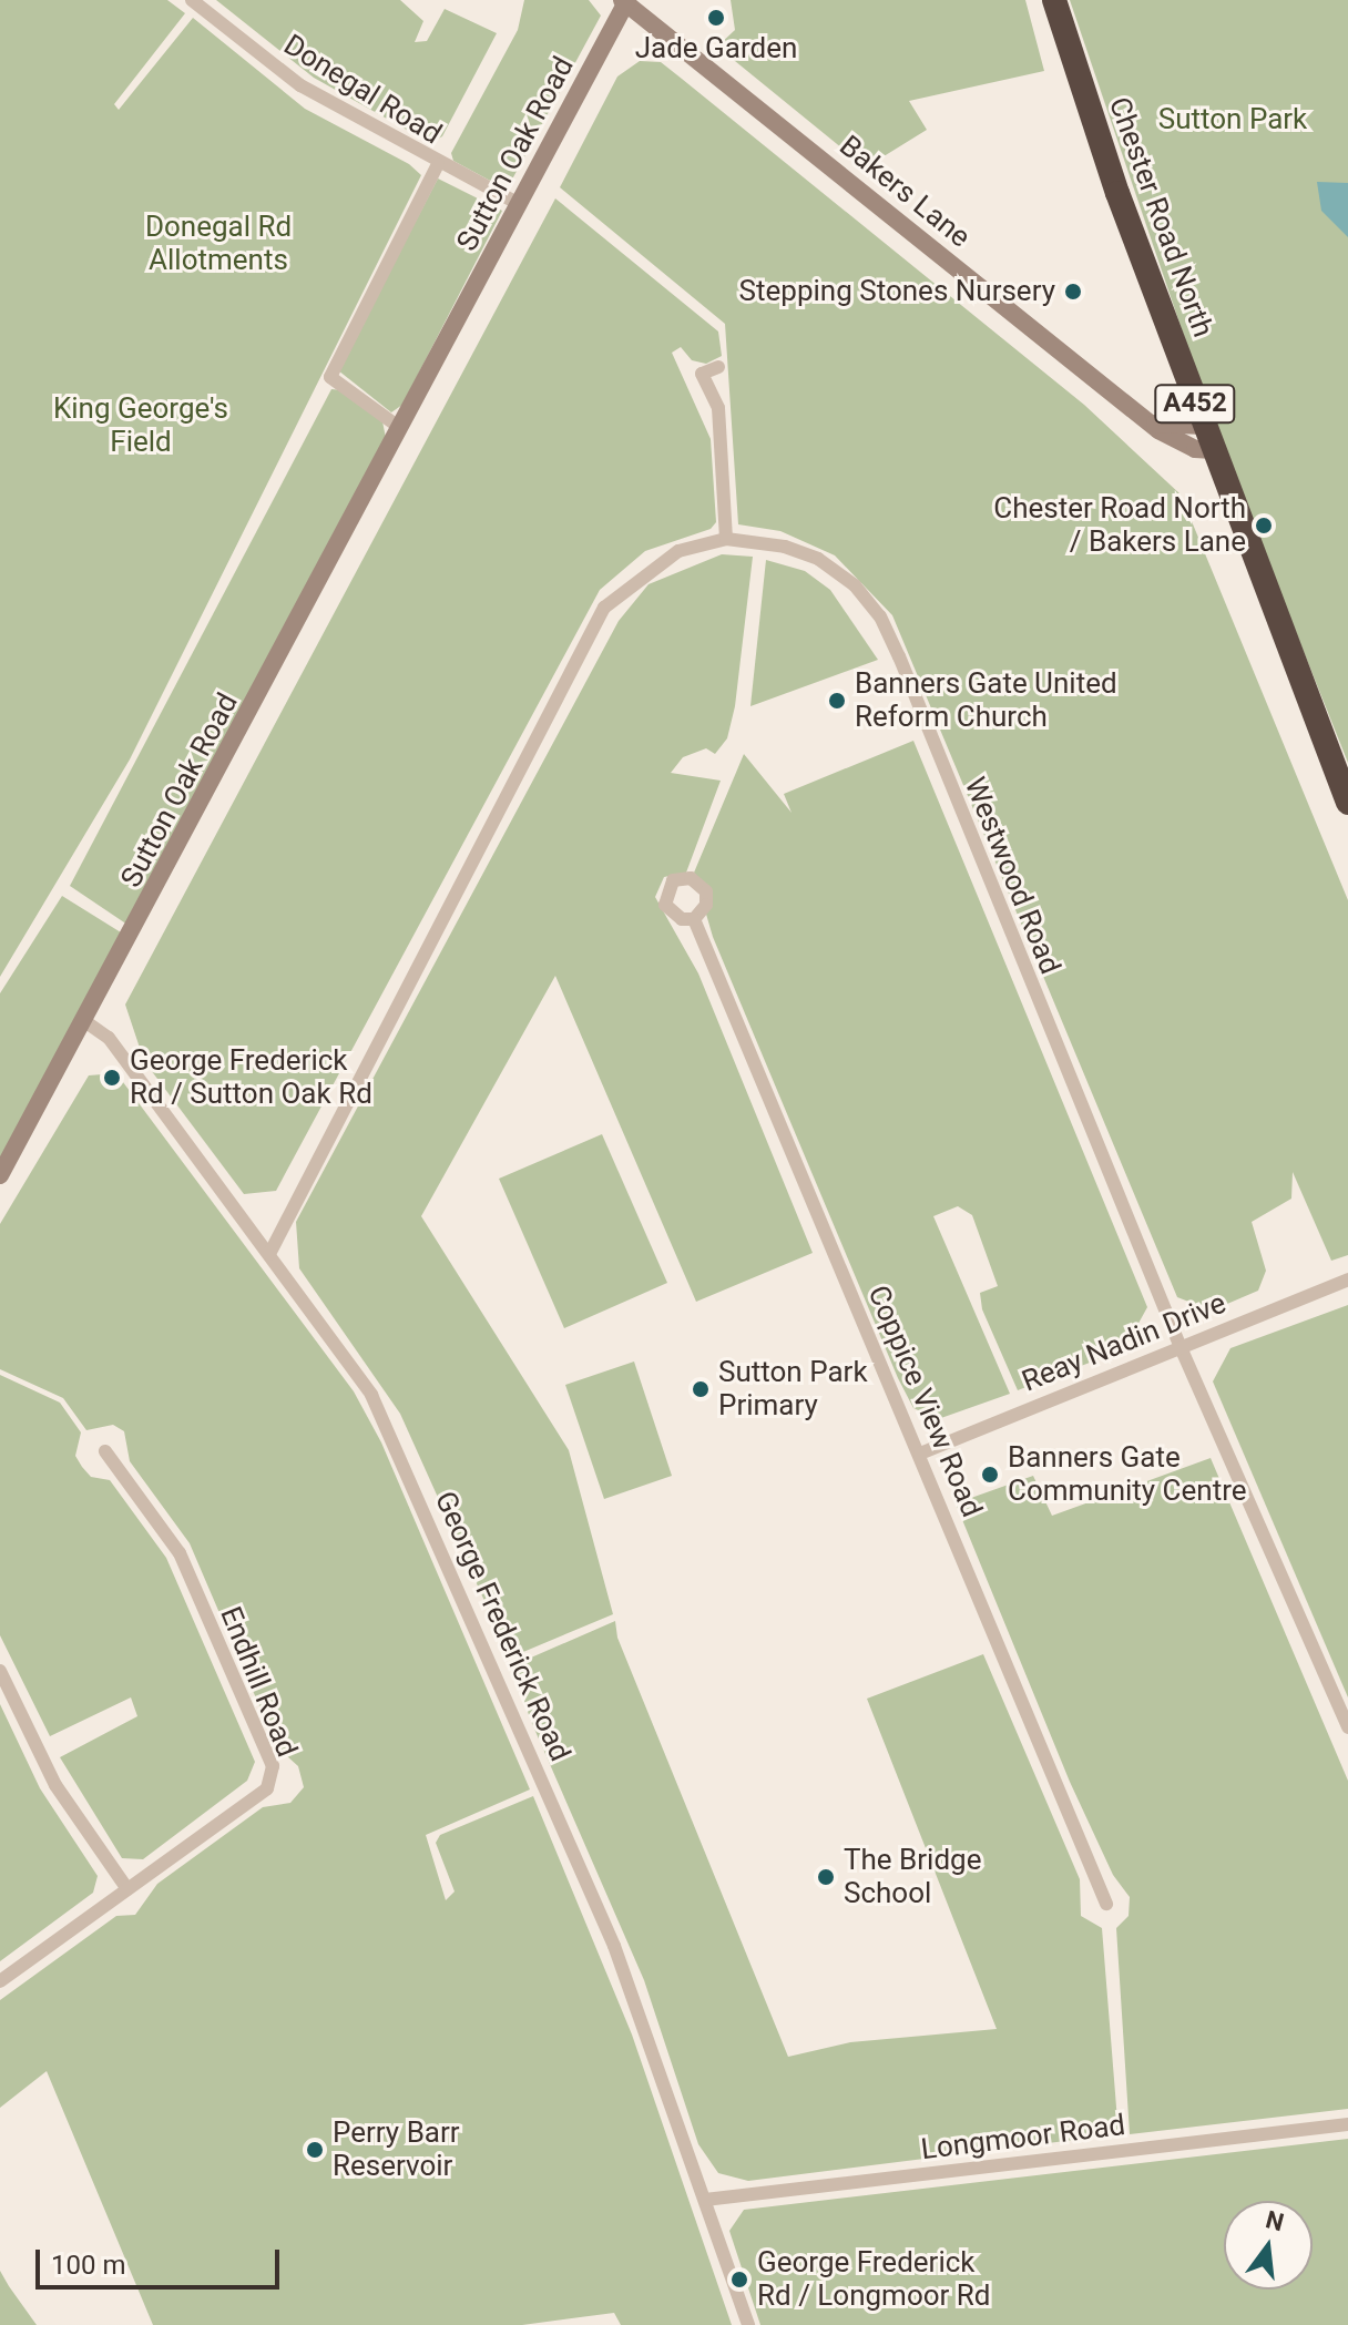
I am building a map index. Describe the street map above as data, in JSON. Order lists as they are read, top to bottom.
{
  "streets": {
    "highway": ["Chester Road North", "A452"],
    "main road": ["Sutton Oak Road", "Bakers Lane"],
    "street": [
      "Donegal Road",
      "Westwood Road",
      "Reay Nadin Drive",
      "Coppice View Road",
      "George Frederick Road",
      "Endhill Road",
      "Longmoor Road"
    ]
  },
  "crossings": [
    ["Donegal Road", "Sutton Oak Road"],
    ["Sutton Oak Road", "Bakers Lane"],
    ["Sutton Oak Road", "George Frederick Road"],
    ["Bakers Lane", "Chester Road North"],
    ["Westwood Road", "Reay Nadin Drive"],
    ["Westwood Road", "George Frederick Road"],
    ["Reay Nadin Drive", "Coppice View Road"],
    ["George Frederick Road", "Longmoor Road"]
  ],
  "parks": ["Sutton Park", "Donegal Rd Allotments", "King George's Field"],
  "places": [
    "Jade Garden",
    "Stepping Stones Nursery",
    "Chester Road North / Bakers Lane",
    "Banners Gate United Reform Church",
    "George Frederick Rd / Sutton Oak Rd",
    "Sutton Park Primary",
    "Banners Gate Community Centre",
    "The Bridge School",
    "Perry Barr Reservoir",
    "George Frederick Rd / Longmoor Rd"
  ],
  "scale_bar": "100 m",
  "north": "top"
}
